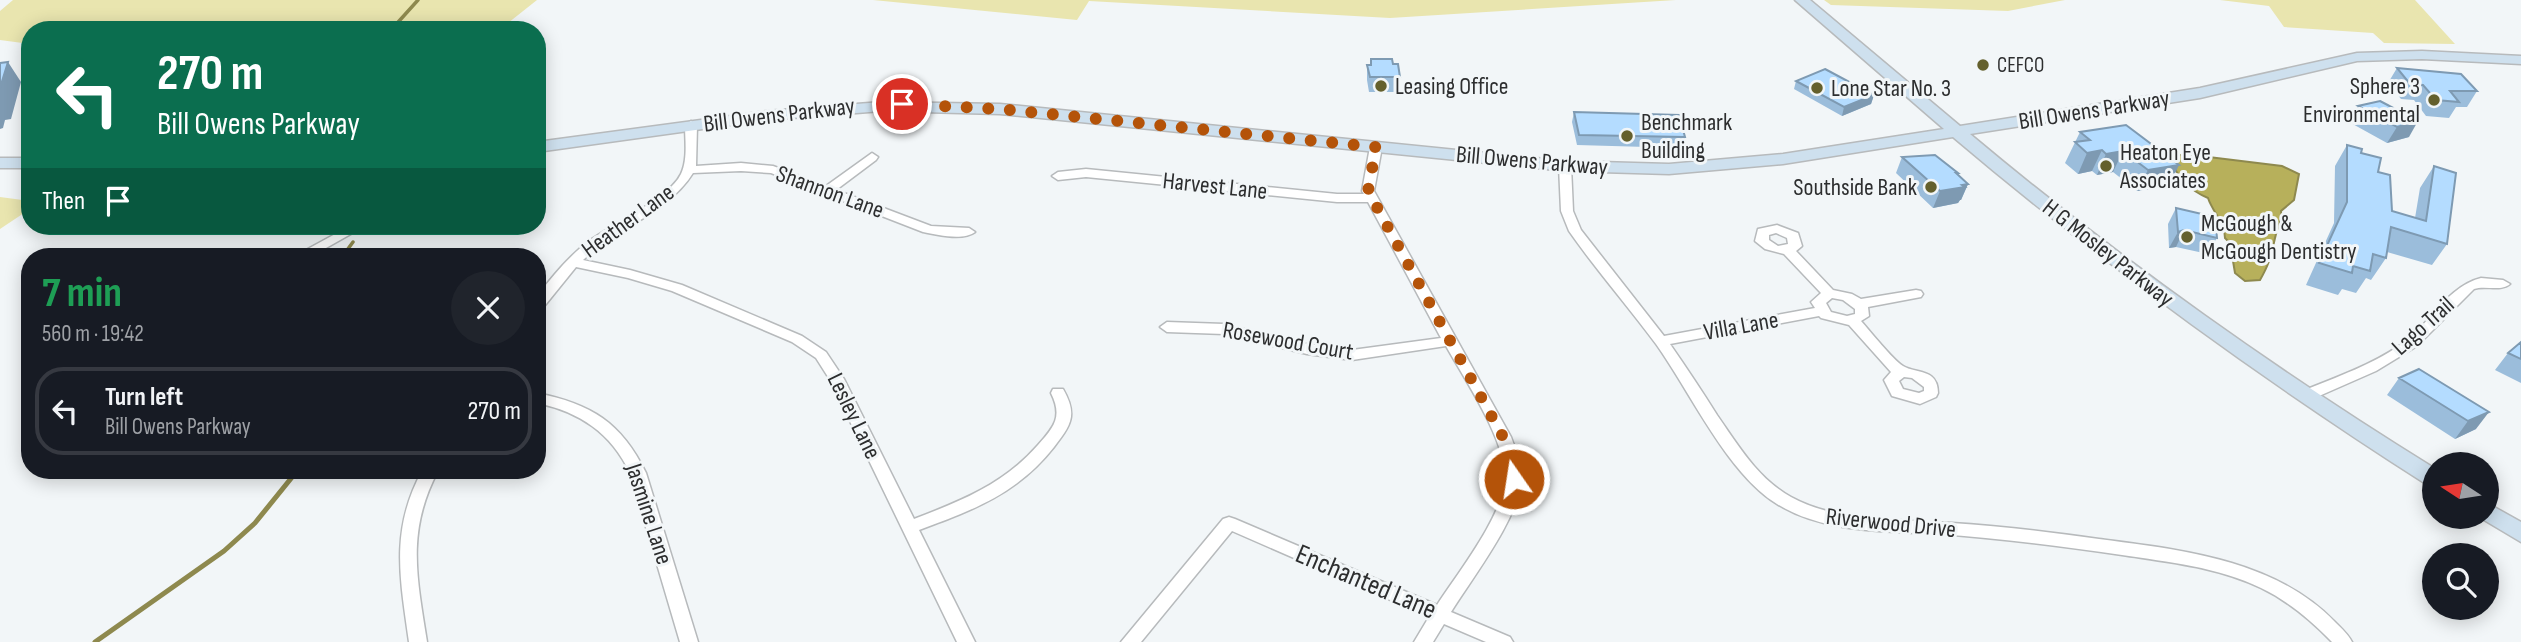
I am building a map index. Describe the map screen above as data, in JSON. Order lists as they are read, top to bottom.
{
  "streets": {
    "main road": ["Bill Owens Parkway", "H G Mosley Parkway"],
    "street": [
      "Harvest Lane",
      "Shannon Lane",
      "Heather Lane",
      "Villa Lane",
      "Lago Trail",
      "Rosewood Court",
      "Lesley Lane",
      "Jasmine Lane",
      "Riverwood Drive",
      "Enchanted Lane"
    ]
  },
  "crossings": [
    ["Bill Owens Parkway", "Heather Lane"],
    ["Bill Owens Parkway", "H G Mosley Parkway"],
    ["Bill Owens Parkway", "Riverwood Drive"],
    ["Shannon Lane", "Heather Lane"],
    ["Heather Lane", "Lesley Lane"],
    ["H G Mosley Parkway", "Lago Trail"],
    ["Villa Lane", "Riverwood Drive"]
  ],
  "places": [
    "CEFCO",
    "Leasing Office",
    "Lone Star No. 3",
    "Sphere 3 Environmental",
    "Benchmark Building",
    "Heaton Eye Associates",
    "Southside Bank",
    "McGough & McGough Dentistry"
  ],
  "north": "left",
  "page": {
    "turn": ["270 m", "Bill Owens Parkway"],
    "then": "Then",
    "heading": ["7 min", "560 m · 19:42"],
    "list": [
      {
        "name": "Turn left",
        "note": "Bill Owens Parkway",
        "value": "270 m"
      }
    ]
  }
}
